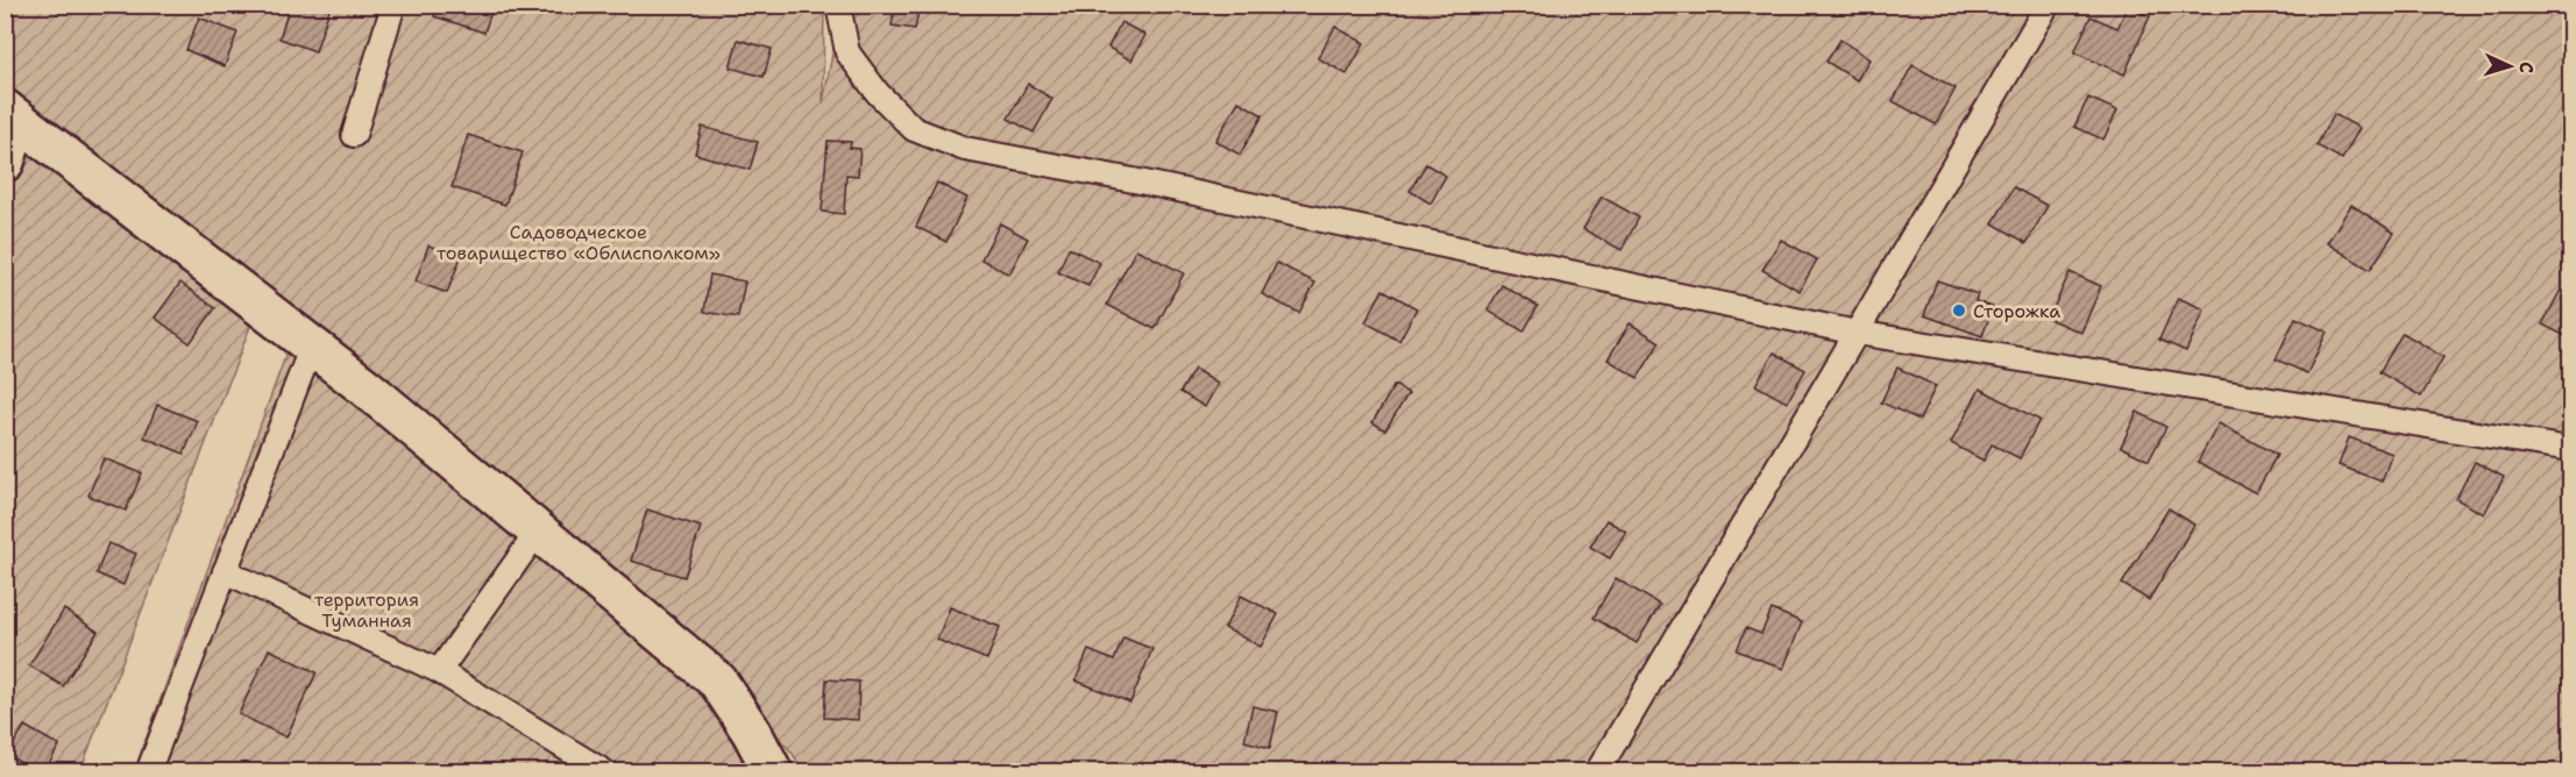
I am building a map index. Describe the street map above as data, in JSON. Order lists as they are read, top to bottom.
{
  "parks": ["Садоводческое товарищество «Облисполком»", "территория Туманная"],
  "places": ["Сторожка"],
  "north": "right"
}
